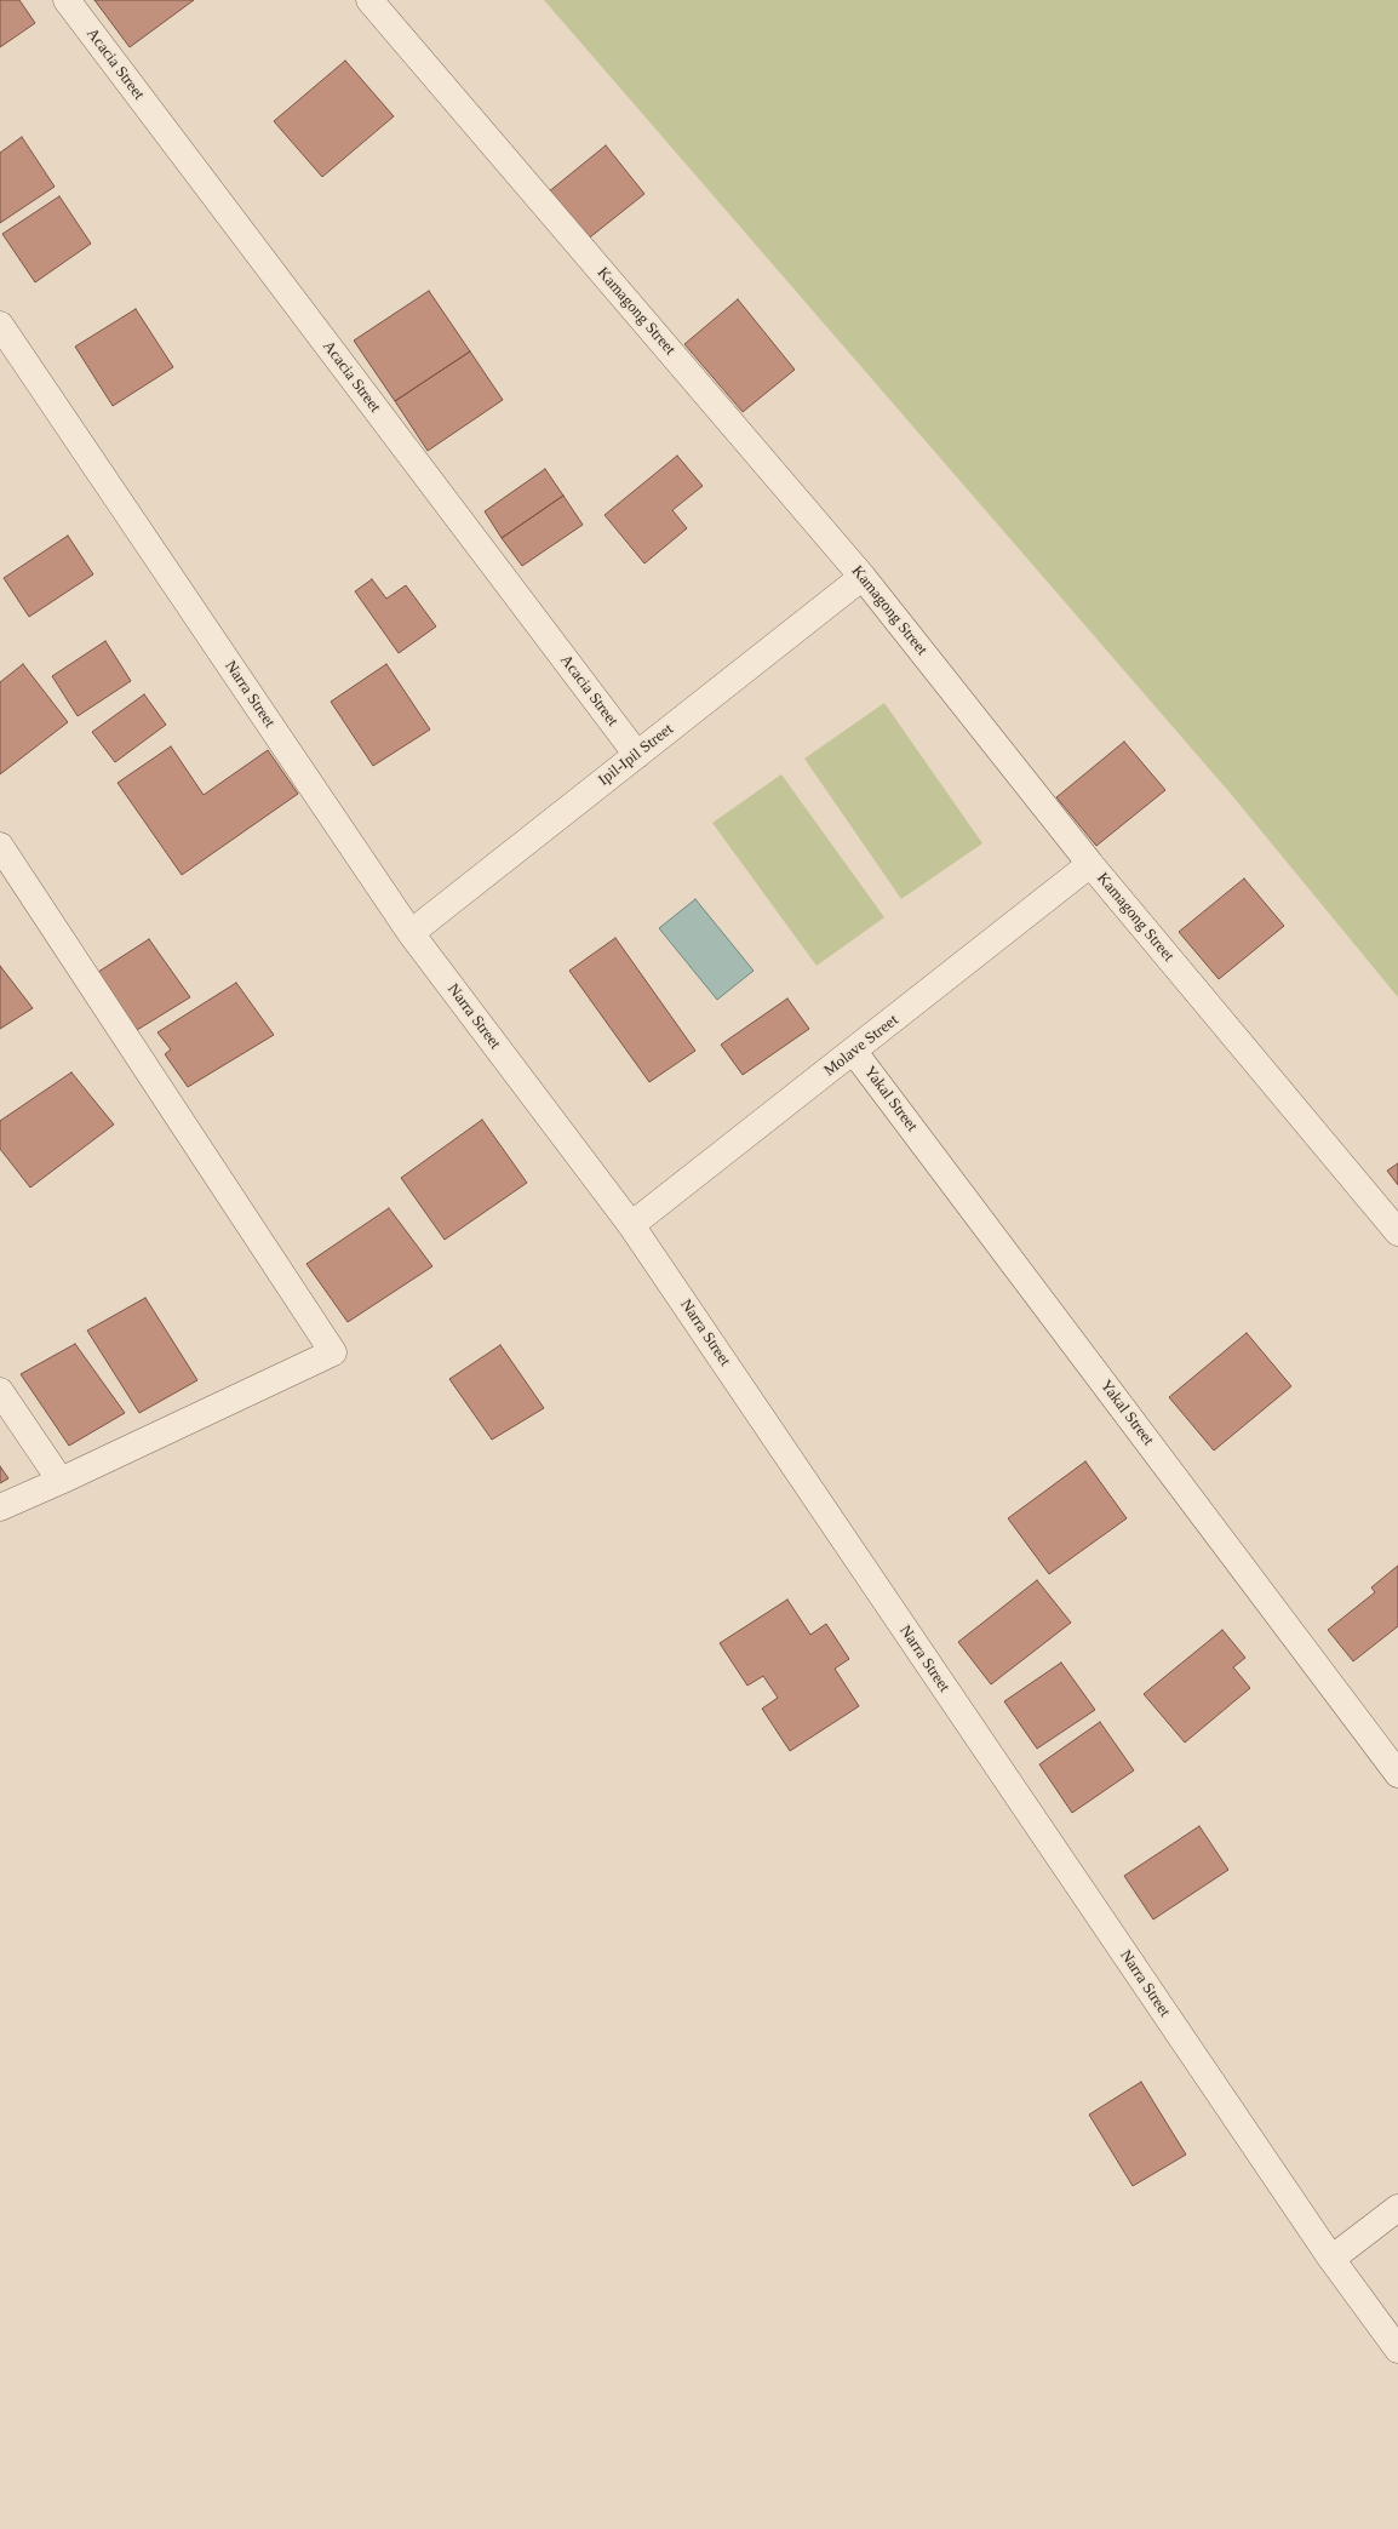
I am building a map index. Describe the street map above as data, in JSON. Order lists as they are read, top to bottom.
{
  "streets": {
    "street": [
      "Acacia Street",
      "Kamagong Street",
      "Narra Street",
      "Ipil-Ipil Street",
      "Molave Street",
      "Yakal Street"
    ]
  },
  "crossings": [
    ["Acacia Street", "Ipil-Ipil Street"],
    ["Kamagong Street", "Ipil-Ipil Street"],
    ["Kamagong Street", "Molave Street"],
    ["Narra Street", "Ipil-Ipil Street"],
    ["Narra Street", "Molave Street"],
    ["Molave Street", "Yakal Street"]
  ]
}
